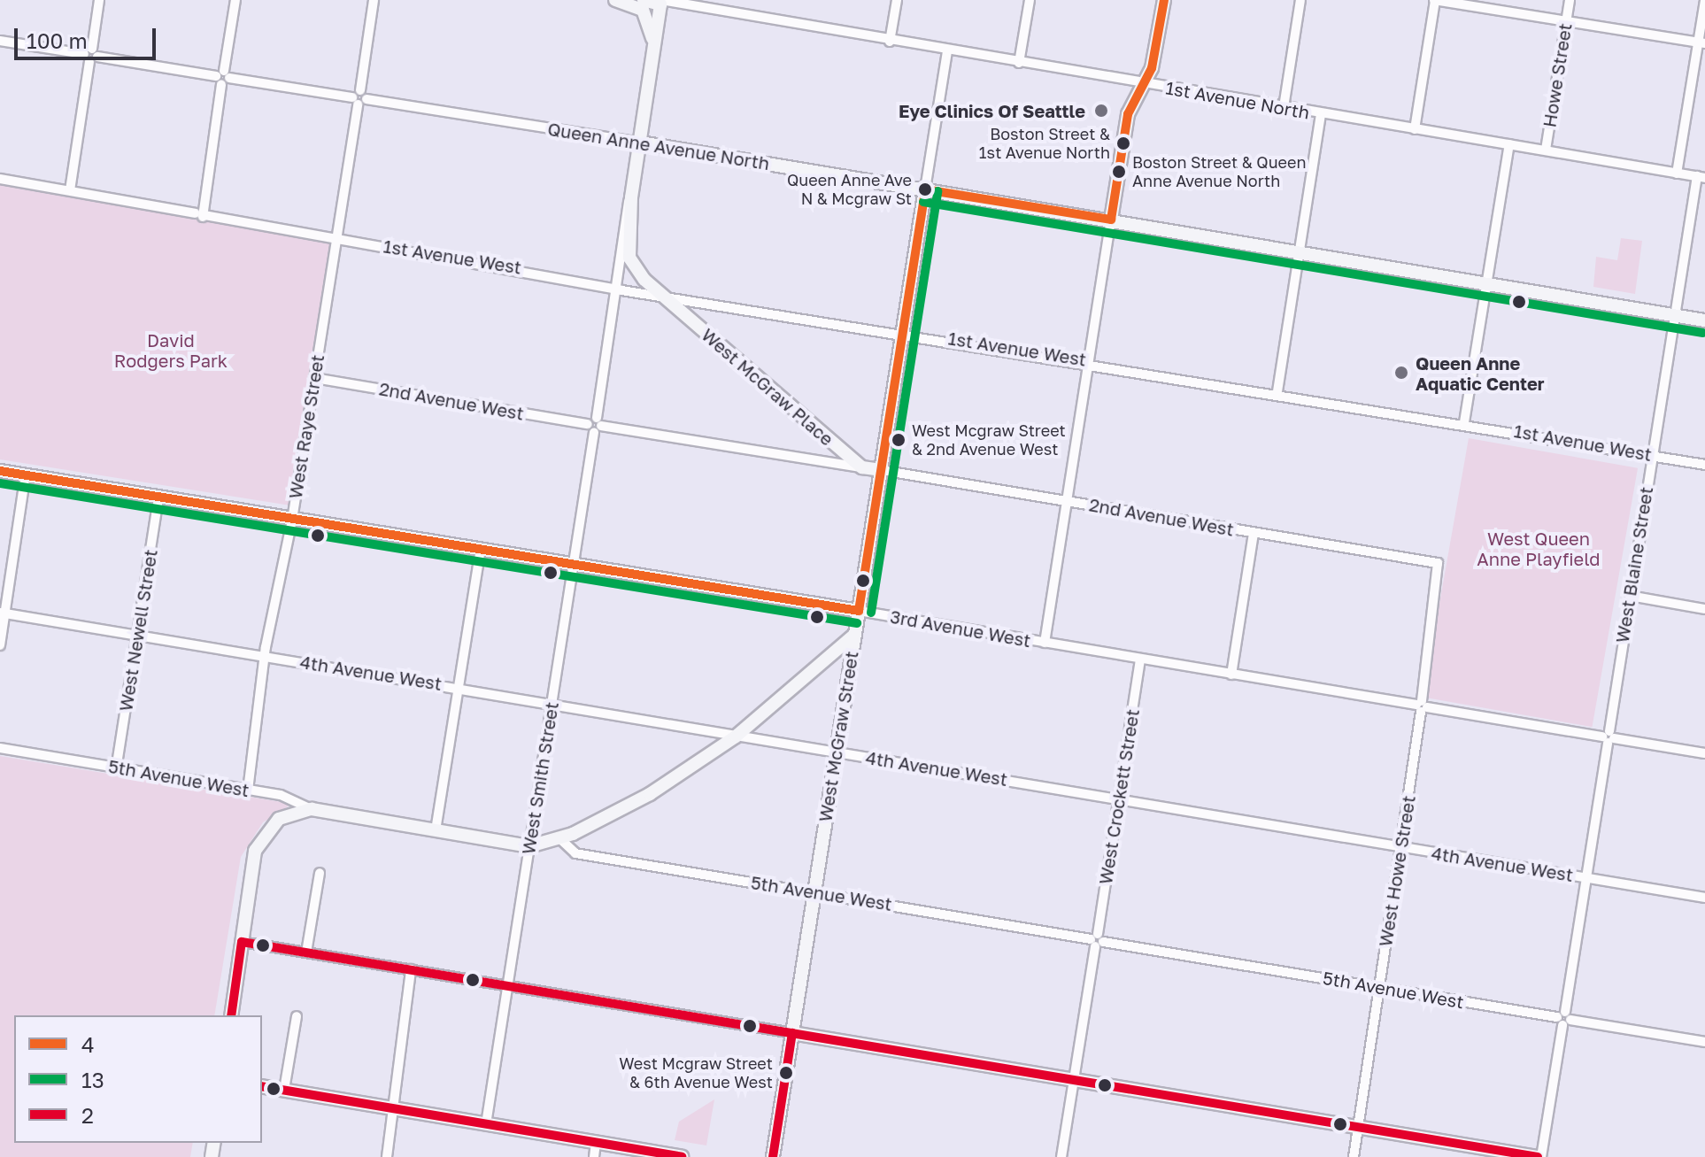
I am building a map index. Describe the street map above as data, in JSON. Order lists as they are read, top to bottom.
{
  "streets": {
    "street": [
      "Howe Street",
      "1st Avenue North",
      "Queen Anne Avenue North",
      "1st Avenue West",
      "West McGraw Place",
      "2nd Avenue West",
      "West Raye Street",
      "West Blaine Street",
      "3rd Avenue West",
      "West Newell Street",
      "4th Avenue West",
      "West McGraw Street",
      "5th Avenue West",
      "West Smith Street",
      "West Crockett Street",
      "West Howe Street"
    ]
  },
  "crossings": [
    ["Howe Street", "1st Avenue North"],
    ["1st Avenue North", "West Blaine Street"],
    ["1st Avenue North", "West Smith Street"],
    ["Queen Anne Avenue North", "West Raye Street"],
    ["Queen Anne Avenue North", "West Blaine Street"],
    ["Queen Anne Avenue North", "West McGraw Street"],
    ["Queen Anne Avenue North", "West Smith Street"],
    ["1st Avenue West", "West McGraw Place"],
    ["1st Avenue West", "West Raye Street"],
    ["1st Avenue West", "West Blaine Street"],
    ["1st Avenue West", "West McGraw Street"],
    ["1st Avenue West", "West Smith Street"],
    ["West McGraw Place", "2nd Avenue West"],
    ["West McGraw Place", "West Smith Street"],
    ["2nd Avenue West", "West Raye Street"],
    ["2nd Avenue West", "West McGraw Street"],
    ["2nd Avenue West", "West Smith Street"],
    ["2nd Avenue West", "West Howe Street"],
    ["West Raye Street", "3rd Avenue West"],
    ["West Raye Street", "4th Avenue West"],
    ["West Raye Street", "5th Avenue West"],
    ["West Blaine Street", "3rd Avenue West"],
    ["West Blaine Street", "4th Avenue West"],
    ["West Blaine Street", "5th Avenue West"],
    ["3rd Avenue West", "West Newell Street"],
    ["3rd Avenue West", "West McGraw Street"],
    ["3rd Avenue West", "West Smith Street"],
    ["3rd Avenue West", "West Crockett Street"],
    ["3rd Avenue West", "West Howe Street"],
    ["West Newell Street", "4th Avenue West"],
    ["West Newell Street", "5th Avenue West"],
    ["4th Avenue West", "West McGraw Street"],
    ["4th Avenue West", "West Smith Street"],
    ["4th Avenue West", "West Crockett Street"],
    ["4th Avenue West", "West Howe Street"],
    ["West McGraw Street", "5th Avenue West"],
    ["5th Avenue West", "West Smith Street"],
    ["5th Avenue West", "West Crockett Street"],
    ["5th Avenue West", "West Howe Street"]
  ],
  "parks": ["David Rodgers Park", "West Queen Anne Playfield"],
  "places": [
    "Eye Clinics Of Seattle",
    "Boston Street & 1st Avenue North",
    "Boston Street & Queen Anne Avenue North",
    "Queen Anne Ave N & Mcgraw St",
    "Queen Anne Aquatic Center",
    "West Mcgraw Street & 2nd Avenue West",
    "West Mcgraw Street & 6th Avenue West"
  ],
  "lines": ["transit line 4", "transit line 13", "transit line 2"],
  "legend": ["4", "13", "2"],
  "scale_bar": "100 m"
}
